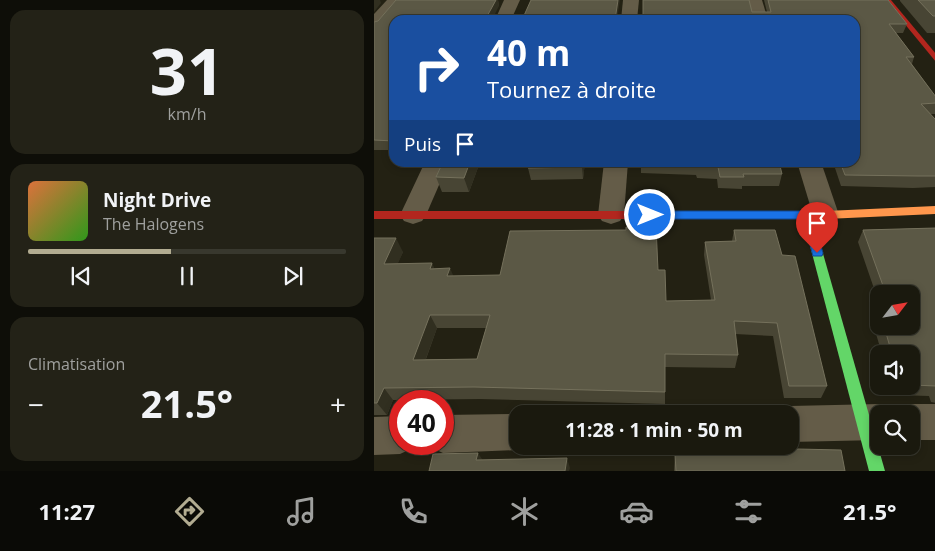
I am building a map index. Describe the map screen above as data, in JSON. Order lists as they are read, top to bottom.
{
  "north": "top right",
  "page": {
    "tile": [
      ["31", "km/h"],
      "Climatisation"
    ],
    "turn": ["40 m", "Tournez à droite"],
    "then": "Puis",
    "song": ["Night Drive", "The Halogens"],
    "heat": ["−", "21.5°", "+"],
    "limit": "40",
    "trip": "11:28 · 1 min · 50 m",
    "tabs": ["11:27", "21.5°"]
  }
}
